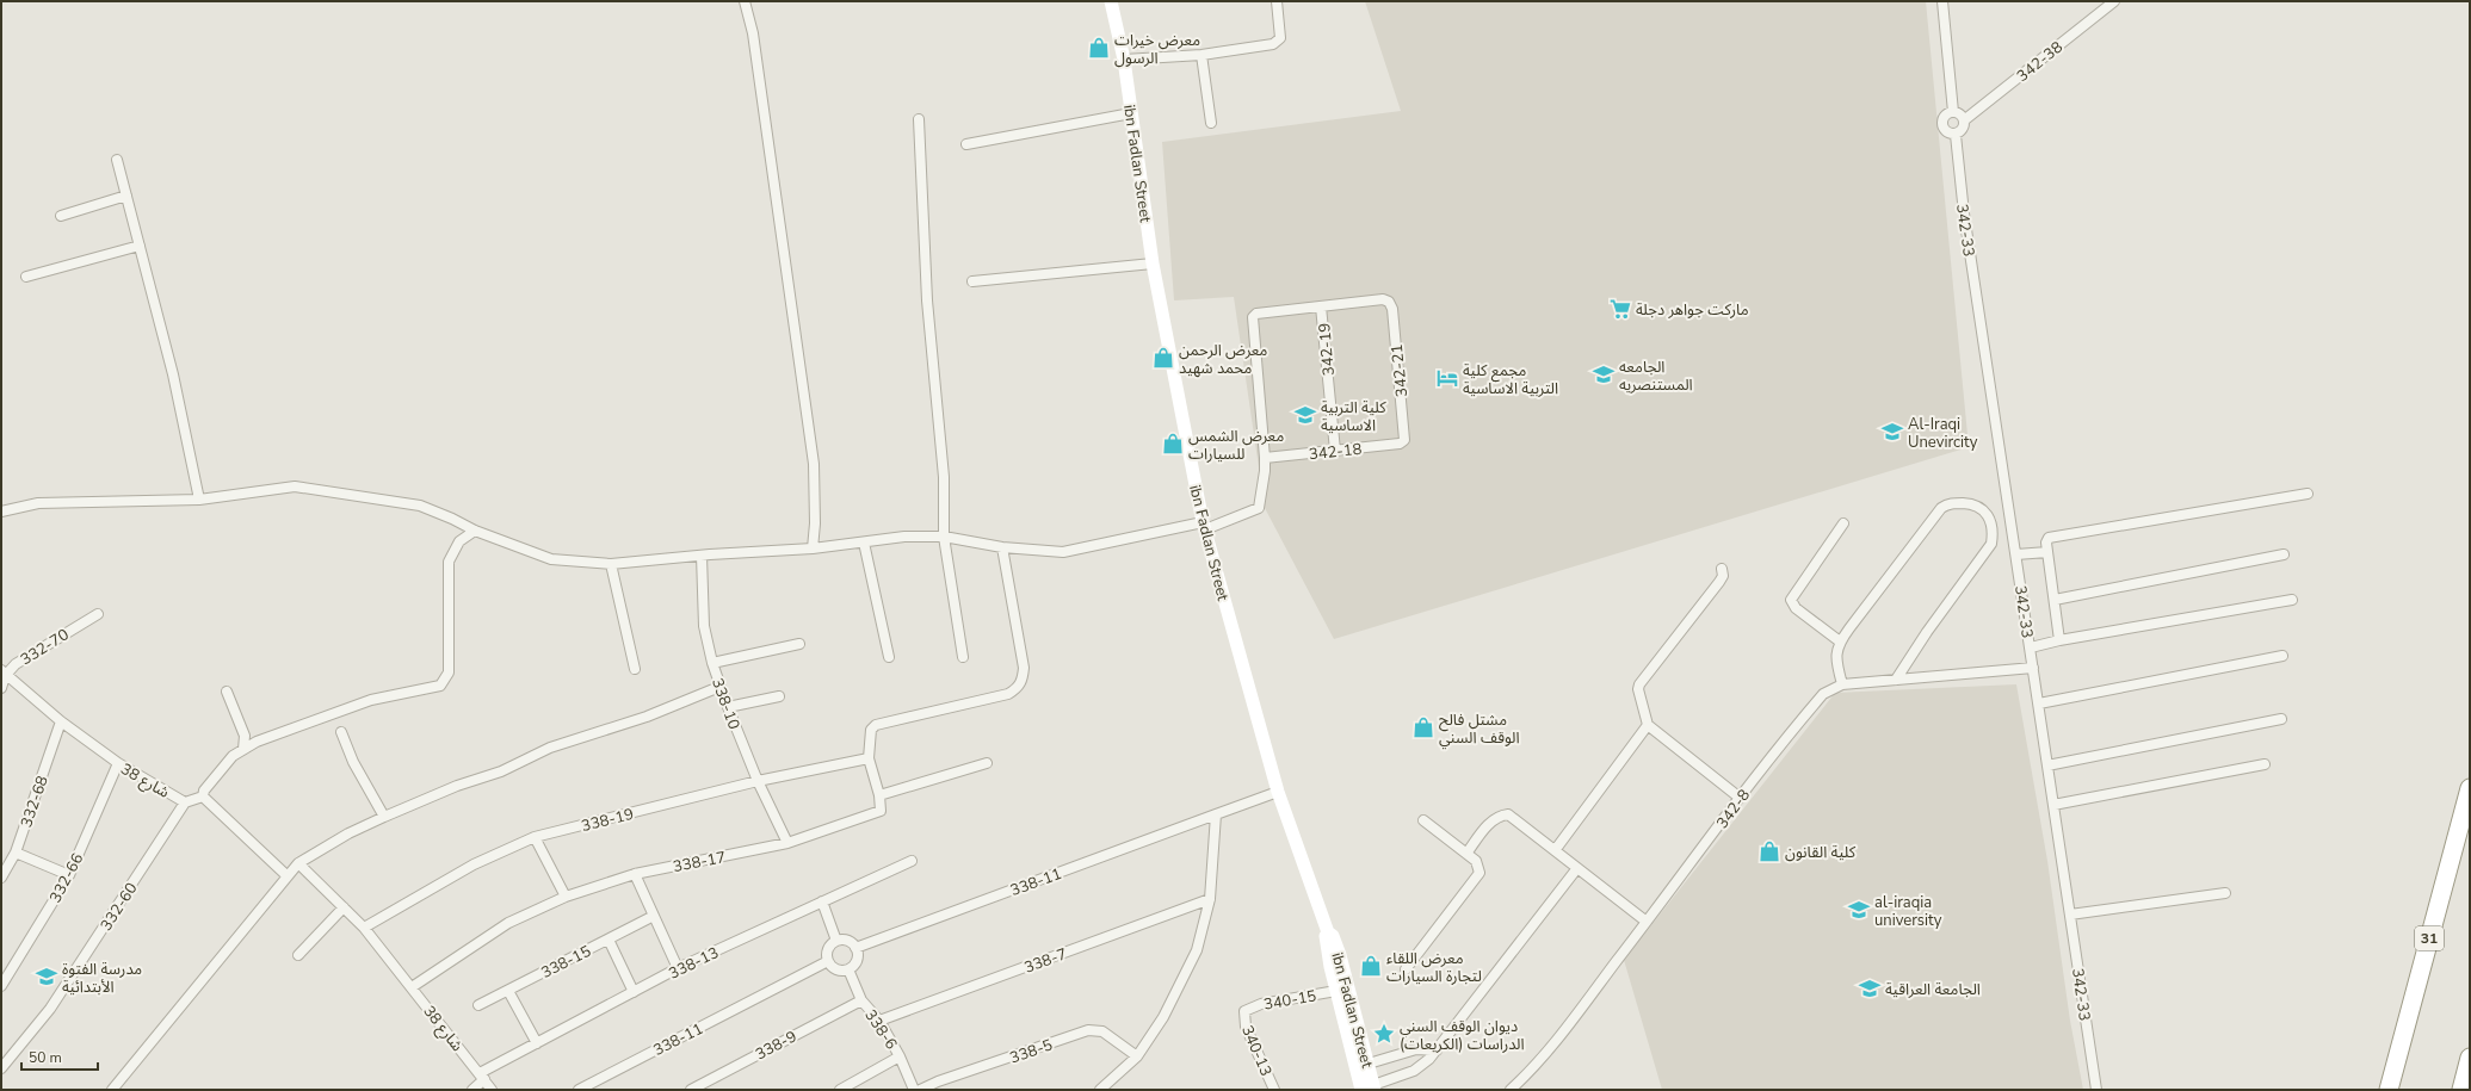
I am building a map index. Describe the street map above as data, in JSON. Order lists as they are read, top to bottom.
{
  "streets": {
    "highway": ["31"],
    "street": [
      "342-38",
      "ibn Fadlan Street",
      "342-33",
      "342-19",
      "342-21",
      "342-18",
      "332-70",
      "338-10",
      "شارع 38",
      "332-68",
      "342-8",
      "338-19",
      "338-17",
      "332-66",
      "338-11",
      "332-60",
      "338-7",
      "338-15",
      "338-13",
      "340-15",
      "338-6",
      "338-9",
      "338-5",
      "340-13"
    ]
  },
  "crossings": [
    ["342-38", "342-33"],
    ["ibn Fadlan Street", "338-11"],
    ["ibn Fadlan Street", "340-15"],
    ["342-33", "342-8"],
    ["342-19", "342-21"],
    ["342-19", "342-18"],
    ["342-21", "342-18"],
    ["332-70", "شارع 38"],
    ["338-10", "338-19"],
    ["338-10", "338-17"],
    ["شارع 38", "332-68"],
    ["شارع 38", "338-19"],
    ["شارع 38", "338-17"],
    ["شارع 38", "332-66"],
    ["شارع 38", "332-60"],
    ["شارع 38", "338-13"],
    ["338-11", "338-6"],
    ["338-7", "338-6"],
    ["340-15", "340-13"],
    ["338-6", "338-9"]
  ],
  "places": {
    "shop": [
      "معرض خيرات الرسول",
      "معرض الرحمن محمد شهيد",
      "معرض الشمس للسيارات",
      "مشتل فالح الوقف السني",
      "كلية القانون",
      "معرض اللقاء لتجارة السيارات"
    ],
    "supermarket": ["ماركت جواهر دجلة"],
    "school or university": [
      "الجامعه المستنصريه",
      "كلية التربية الاساسية",
      "Al-Iraqi Unevircity",
      "al-iraqia university",
      "مدرسة الفتوة الأبتدائية",
      "الجامعة العراقية"
    ],
    "hotel": ["مجمع كلية التربية الاساسية"],
    "place": ["ديوان الوقف السني الدراسات (الكريعات)"]
  },
  "scale_bar": "50 m"
}
